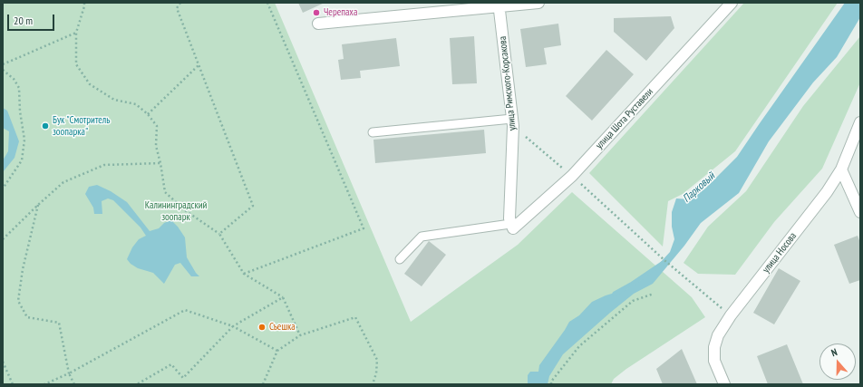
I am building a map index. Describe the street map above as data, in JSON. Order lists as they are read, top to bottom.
{
  "streets": {
    "street": ["улица Римского-Корсакова", "улица Шота Руставели", "улица Носова"]
  },
  "crossings": [
    ["улица Римского-Корсакова", "улица Шота Руставели"]
  ],
  "water": ["Парковый"],
  "parks": ["Калининградский зоопарк"],
  "places": ["Черепаха", "Бук \"Смотритель зоопарка\"", "Съешка"],
  "scale_bar": "20 m",
  "north": "top"
}
